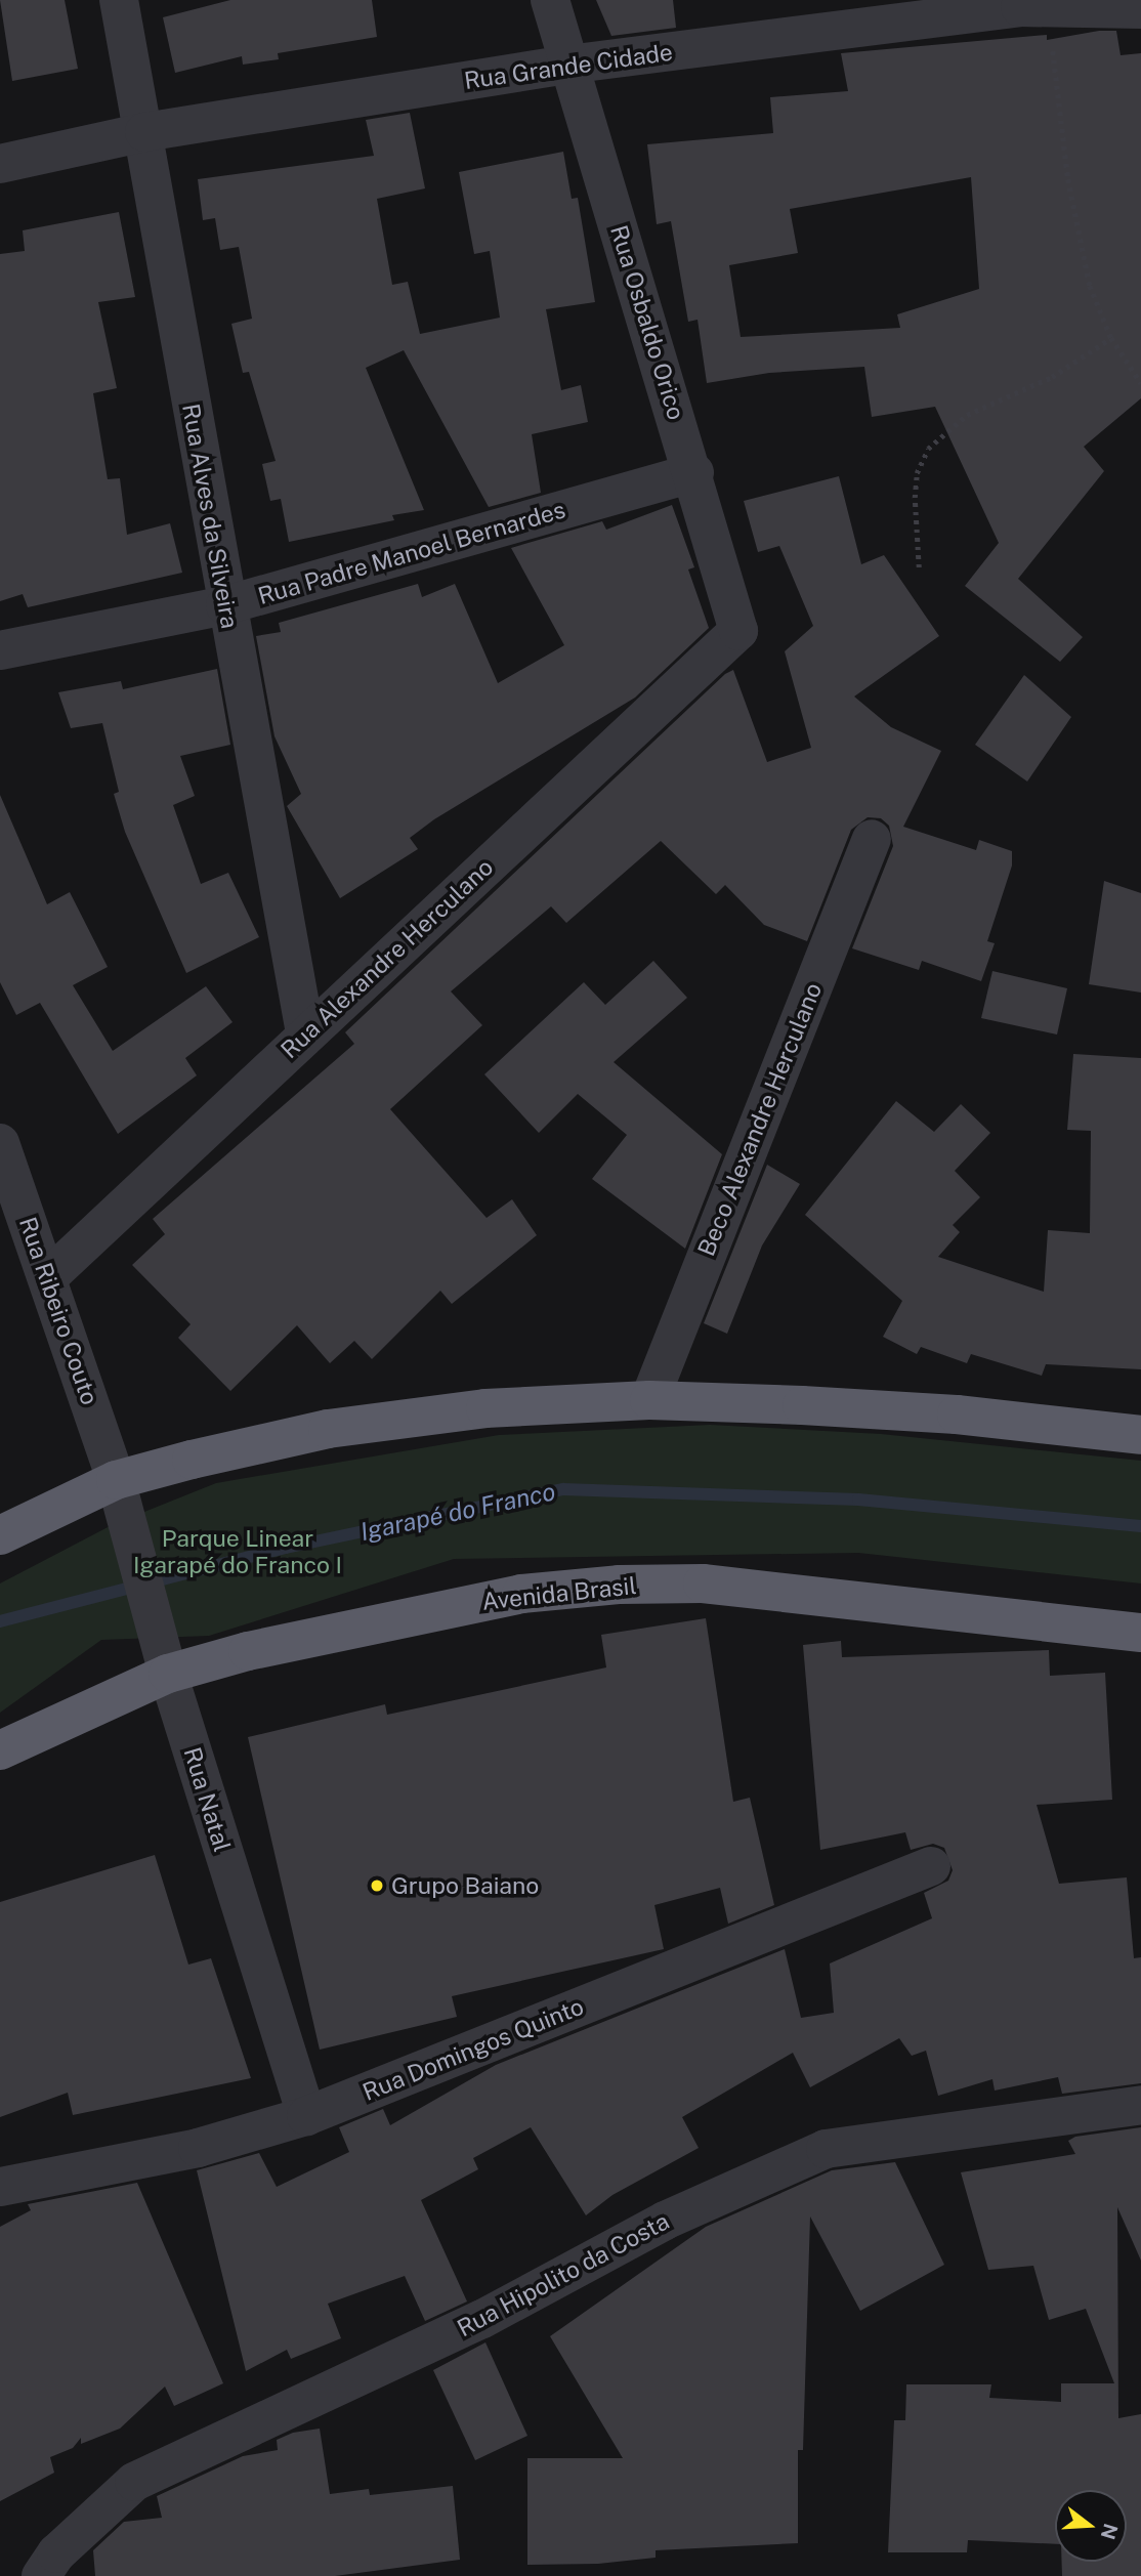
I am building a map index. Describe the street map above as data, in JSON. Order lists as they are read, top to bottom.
{
  "streets": {
    "highway": ["Avenida Brasil"],
    "street": [
      "Rua Grande Cidade",
      "Rua Osbaldo Orico",
      "Rua Alves da Silveira",
      "Rua Padre Manoel Bernardes",
      "Rua Alexandre Herculano",
      "Beco Alexandre Herculano",
      "Rua Ribeiro Couto",
      "Rua Natal",
      "Rua Domingos Quinto",
      "Rua Hipolito da Costa"
    ]
  },
  "crossings": [
    ["Rua Grande Cidade", "Rua Osbaldo Orico"],
    ["Rua Grande Cidade", "Rua Alves da Silveira"],
    ["Rua Osbaldo Orico", "Rua Padre Manoel Bernardes"],
    ["Rua Osbaldo Orico", "Rua Alexandre Herculano"],
    ["Rua Alves da Silveira", "Rua Padre Manoel Bernardes"],
    ["Rua Alves da Silveira", "Rua Alexandre Herculano"],
    ["Rua Alexandre Herculano", "Rua Ribeiro Couto"],
    ["Rua Ribeiro Couto", "Rua Natal"],
    ["Avenida Brasil", "Rua Natal"],
    ["Rua Natal", "Rua Domingos Quinto"]
  ],
  "water": ["Igarapé do Franco"],
  "parks": ["Parque Linear Igarapé do Franco I"],
  "places": ["Grupo Baiano"],
  "north": "right"
}
